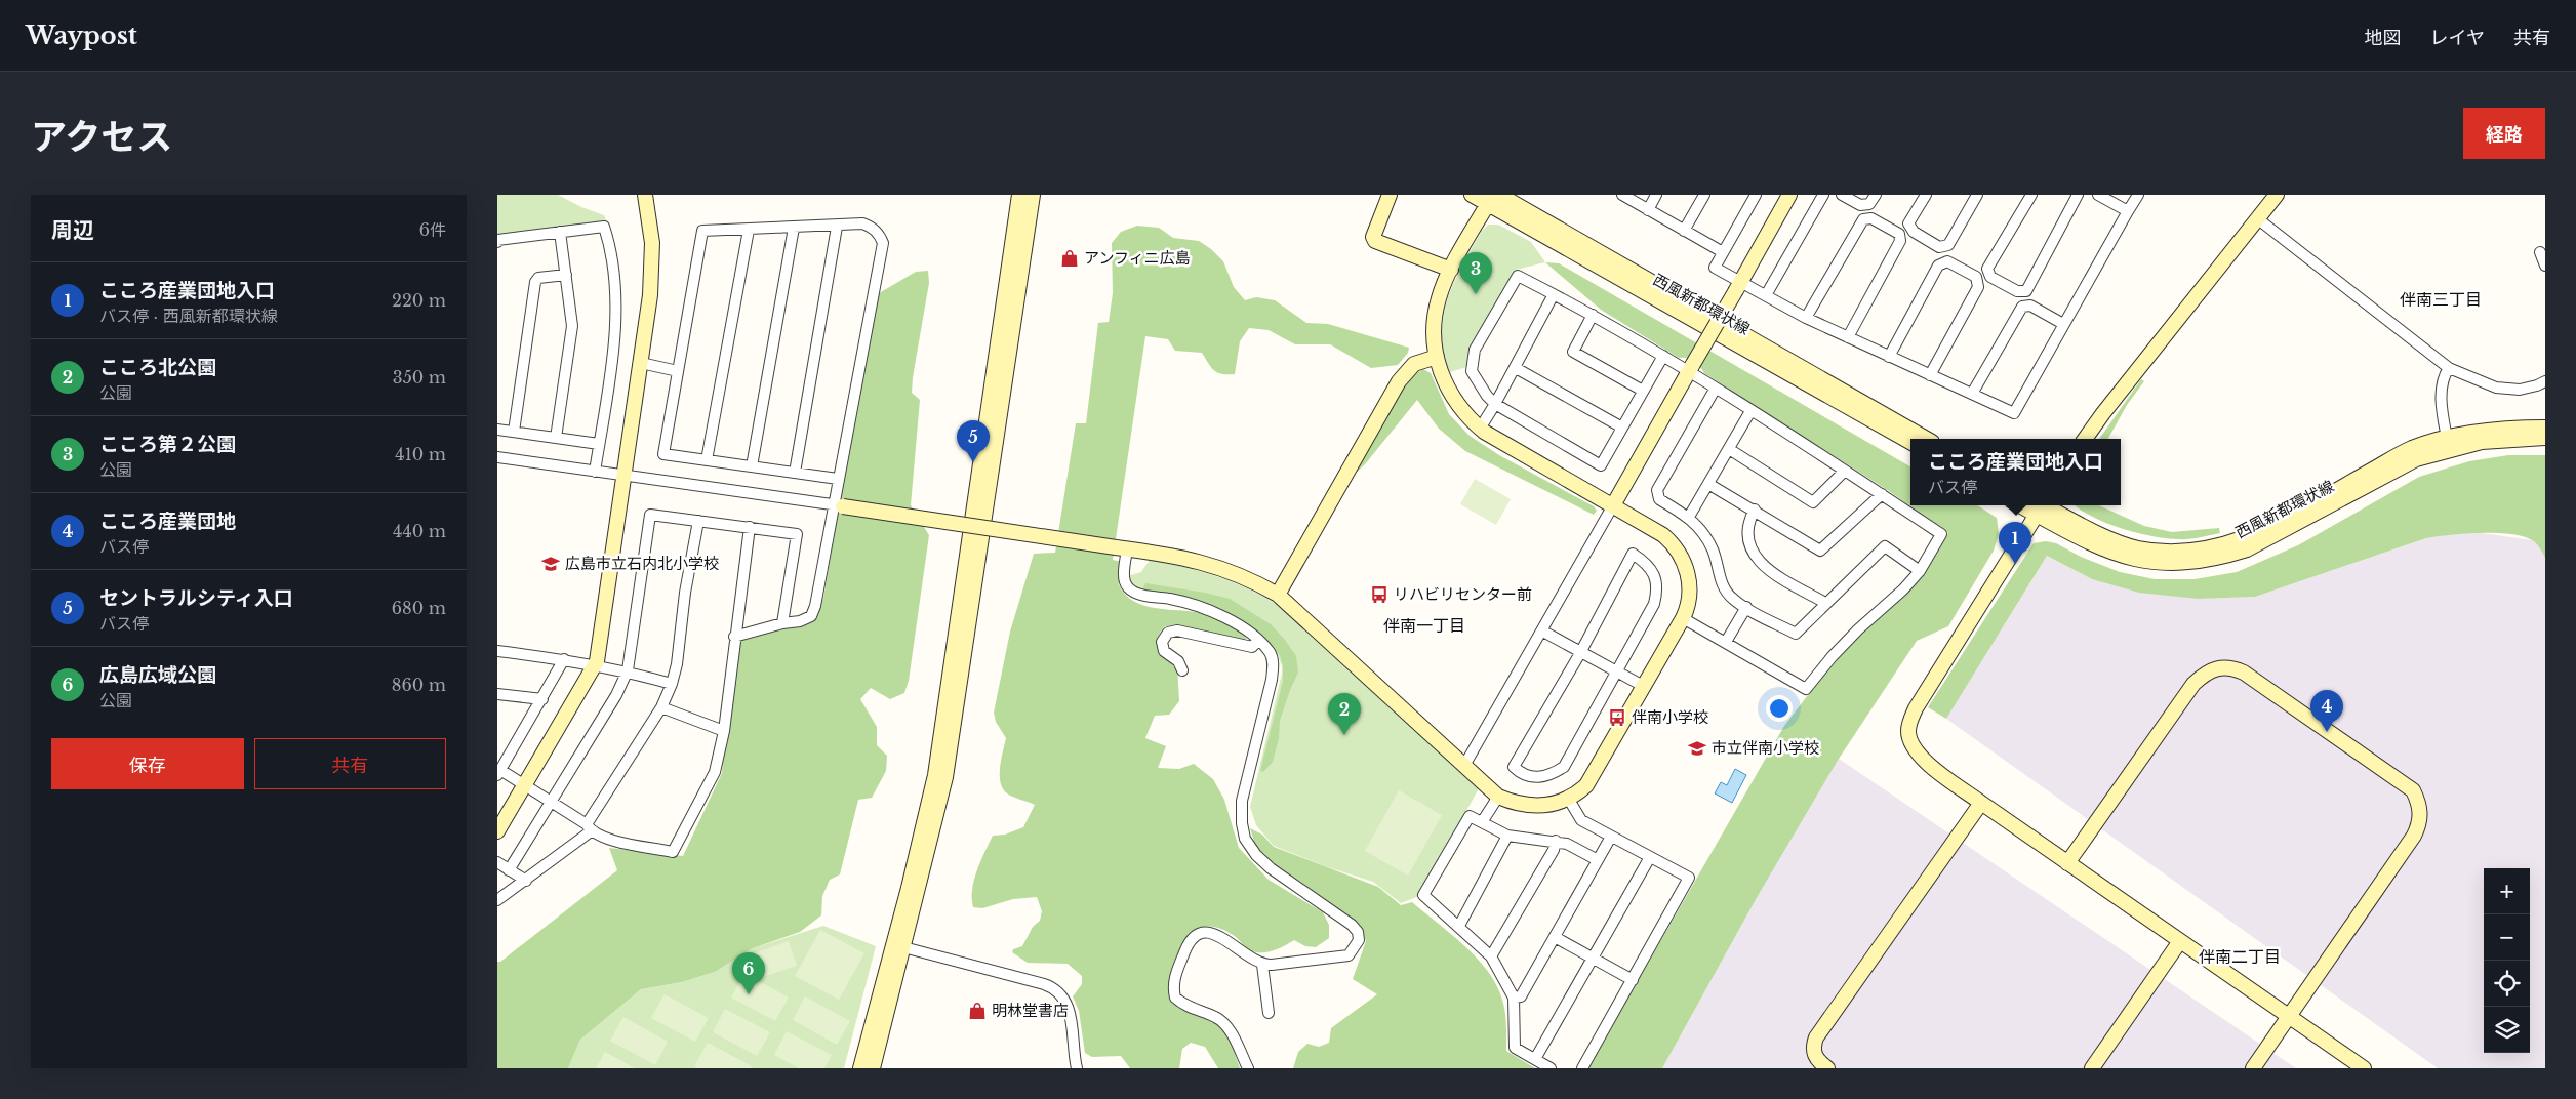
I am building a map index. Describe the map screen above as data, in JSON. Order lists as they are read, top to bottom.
{
  "streets": {
    "street": ["西風新都環状線"]
  },
  "districts": ["伴南三丁目", "伴南一丁目", "伴南二丁目"],
  "places": {
    "shop": ["アンフィニ広島", "明林堂書店"],
    "school or university": ["広島市立石内北小学校", "市立伴南小学校"],
    "bus stop": ["リハビリセンター前", "伴南小学校"]
  },
  "page": {
    "header": "Waypost",
    "nav": ["地図", "レイヤ", "共有"],
    "title": "アクセス",
    "buttons": [
      "経路",
      ["保存", "共有"]
    ],
    "heading": ["周辺", "6件"],
    "pins": [
      "3",
      "5",
      "1",
      "4",
      "2",
      "6"
    ],
    "list": [
      {
        "mark": "1",
        "name": "こころ産業団地入口",
        "note": "バス停 · 西風新都環状線",
        "value": "220 m"
      },
      {
        "mark": "2",
        "name": "こころ北公園",
        "note": "公園",
        "value": "350 m"
      },
      {
        "mark": "3",
        "name": "こころ第２公園",
        "note": "公園",
        "value": "410 m"
      },
      {
        "mark": "4",
        "name": "こころ産業団地",
        "note": "バス停",
        "value": "440 m"
      },
      {
        "mark": "5",
        "name": "セントラルシティ入口",
        "note": "バス停",
        "value": "680 m"
      },
      {
        "mark": "6",
        "name": "広島広域公園",
        "note": "公園",
        "value": "860 m"
      }
    ],
    "popup": ["こころ産業団地入口", "バス停"],
    "map_buttons": ["+", "−"]
  }
}
